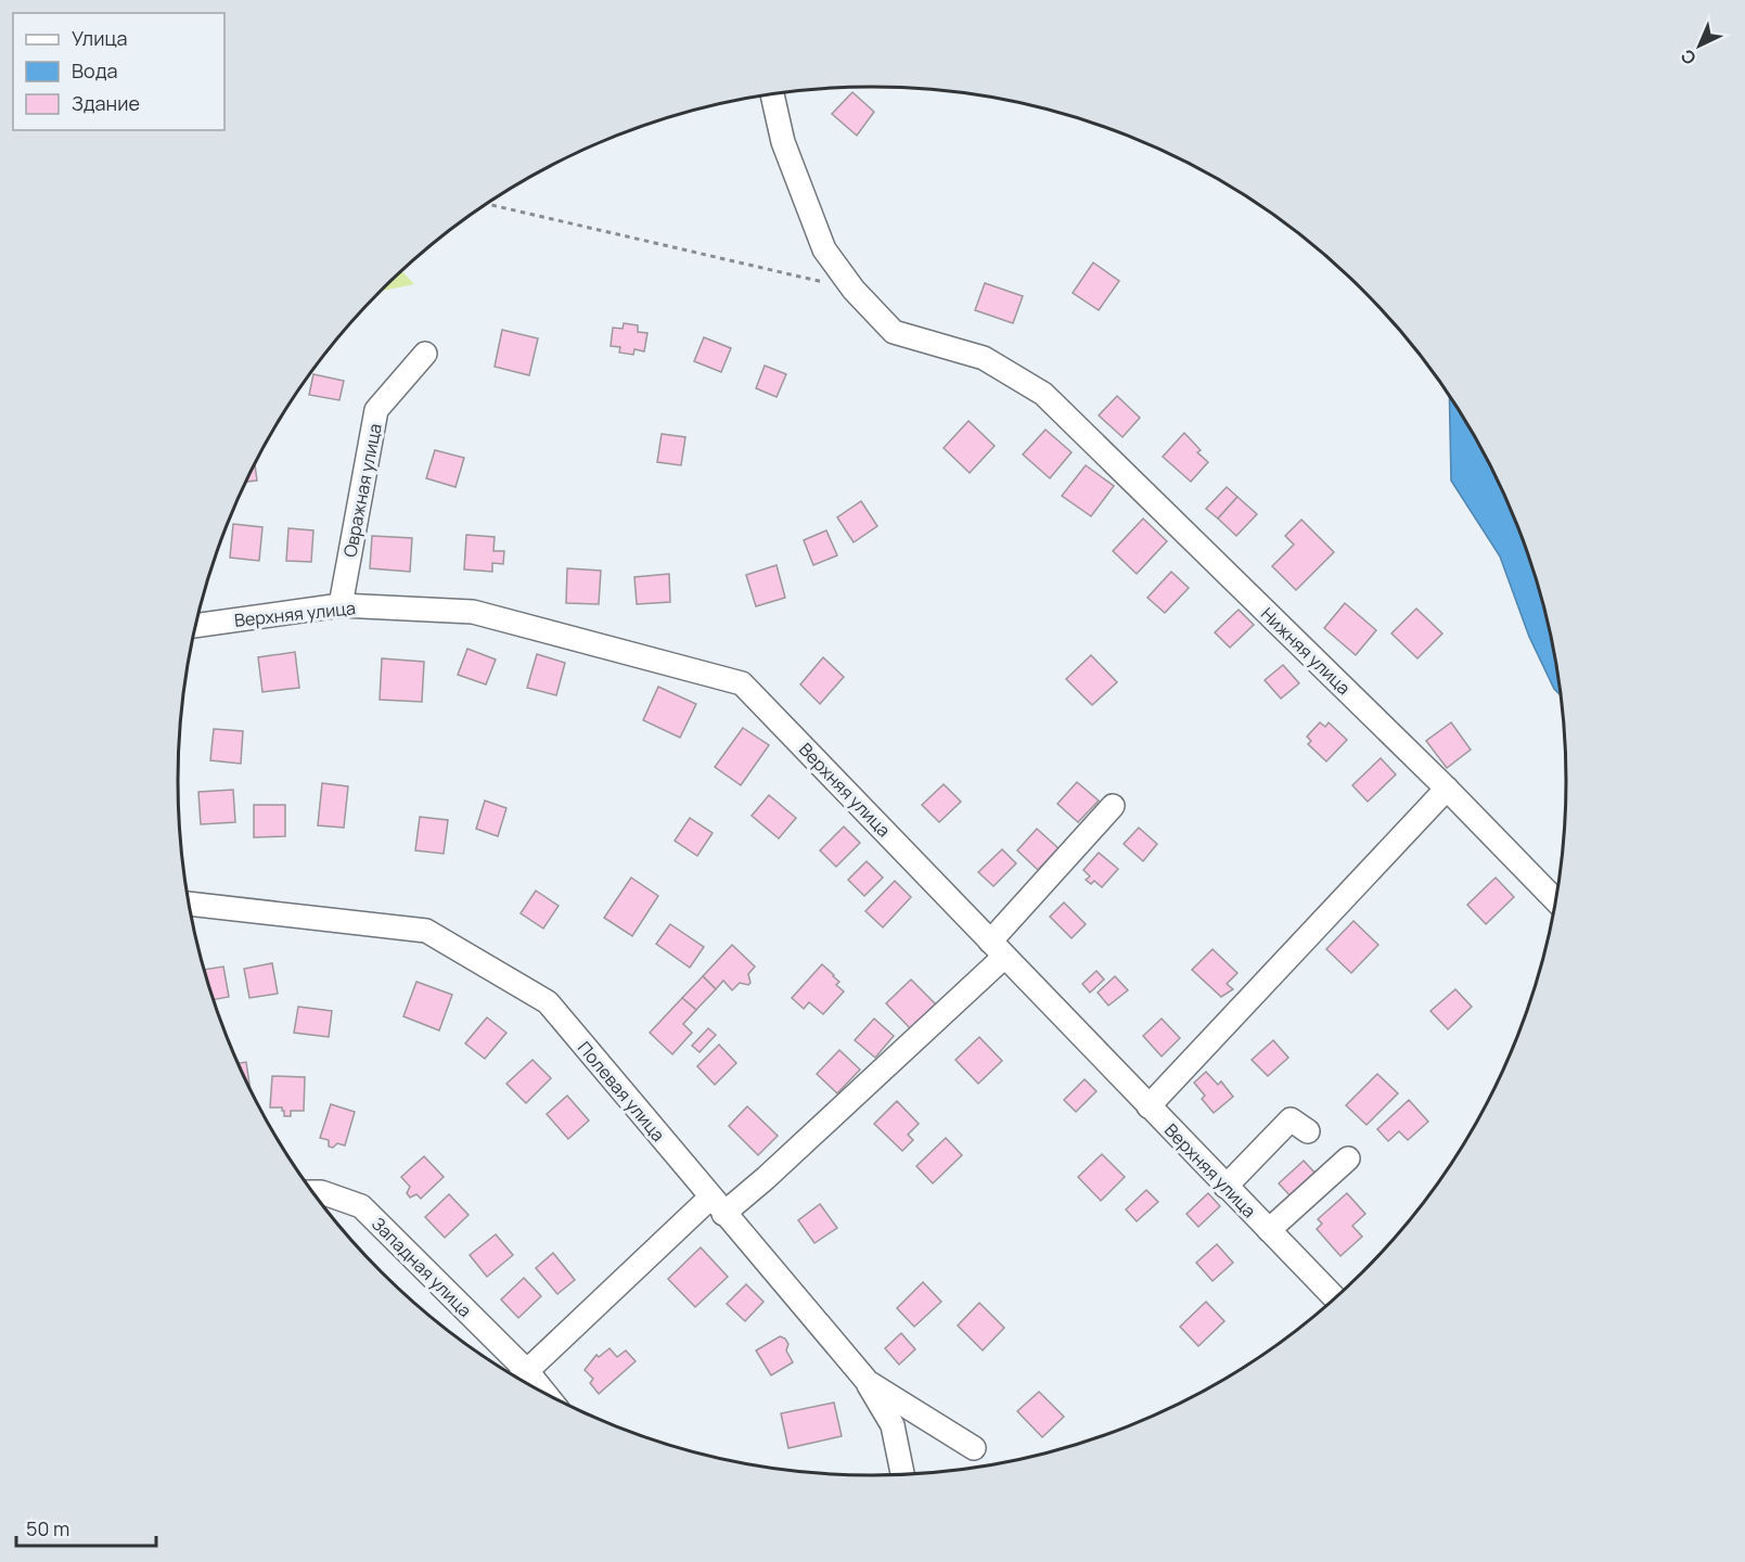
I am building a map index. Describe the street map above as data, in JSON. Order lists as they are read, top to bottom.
{
  "streets": {
    "street": [
      "Овражная улица",
      "Верхняя улица",
      "Нижняя улица",
      "Полевая улица",
      "Западная улица"
    ]
  },
  "crossings": [
    ["Овражная улица", "Верхняя улица"]
  ],
  "legend": ["Улица", "Вода", "Здание"],
  "scale_bar": "50 m",
  "north": "bottom left"
}
